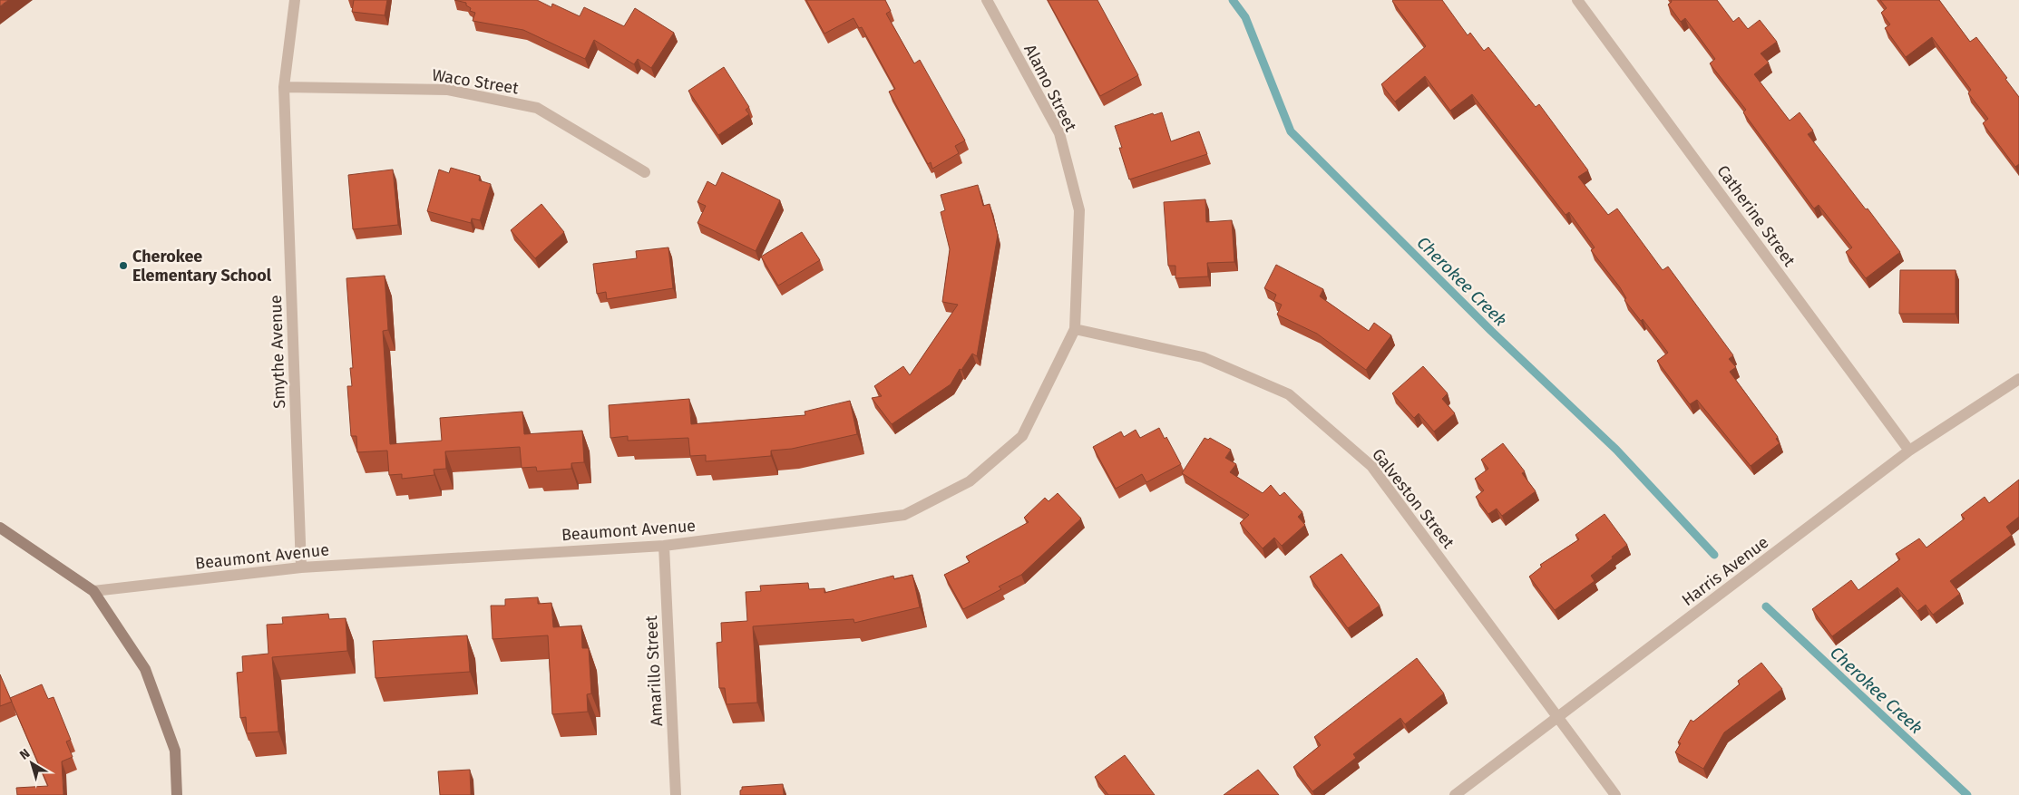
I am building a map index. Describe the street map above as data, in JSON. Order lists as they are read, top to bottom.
{
  "streets": {
    "street": [
      "Waco Street",
      "Alamo Street",
      "Catherine Street",
      "Smythe Avenue",
      "Galveston Street",
      "Beaumont Avenue",
      "Harris Avenue",
      "Amarillo Street"
    ]
  },
  "crossings": [
    ["Waco Street", "Smythe Avenue"],
    ["Alamo Street", "Galveston Street"],
    ["Alamo Street", "Beaumont Avenue"],
    ["Catherine Street", "Harris Avenue"],
    ["Smythe Avenue", "Beaumont Avenue"],
    ["Galveston Street", "Beaumont Avenue"],
    ["Galveston Street", "Harris Avenue"],
    ["Beaumont Avenue", "Amarillo Street"]
  ],
  "water": ["Cherokee Creek"],
  "places": ["Cherokee Elementary School"],
  "north": "top left"
}
